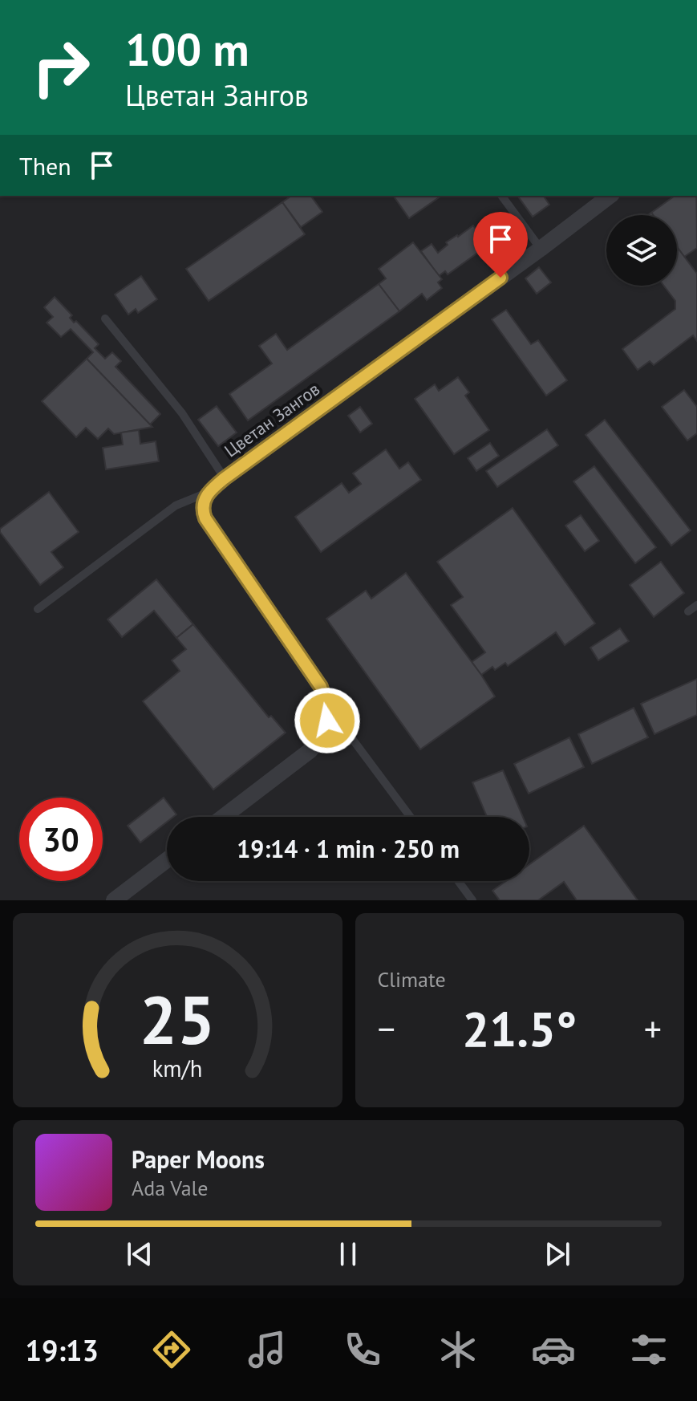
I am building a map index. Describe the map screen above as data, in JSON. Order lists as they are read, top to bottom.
{
  "streets": {
    "street": ["Цветан Зангов"]
  },
  "page": {
    "turn": ["100 m", "Цветан Зангов"],
    "then": "Then",
    "limit": "30",
    "trip": "19:14 · 1 min · 250 m",
    "tile": "Climate",
    "heat": ["−", "21.5°", "+"],
    "song": ["Paper Moons", "Ada Vale"],
    "tabs": "19:13",
    "gauge": ["25", "km/h"]
  }
}
